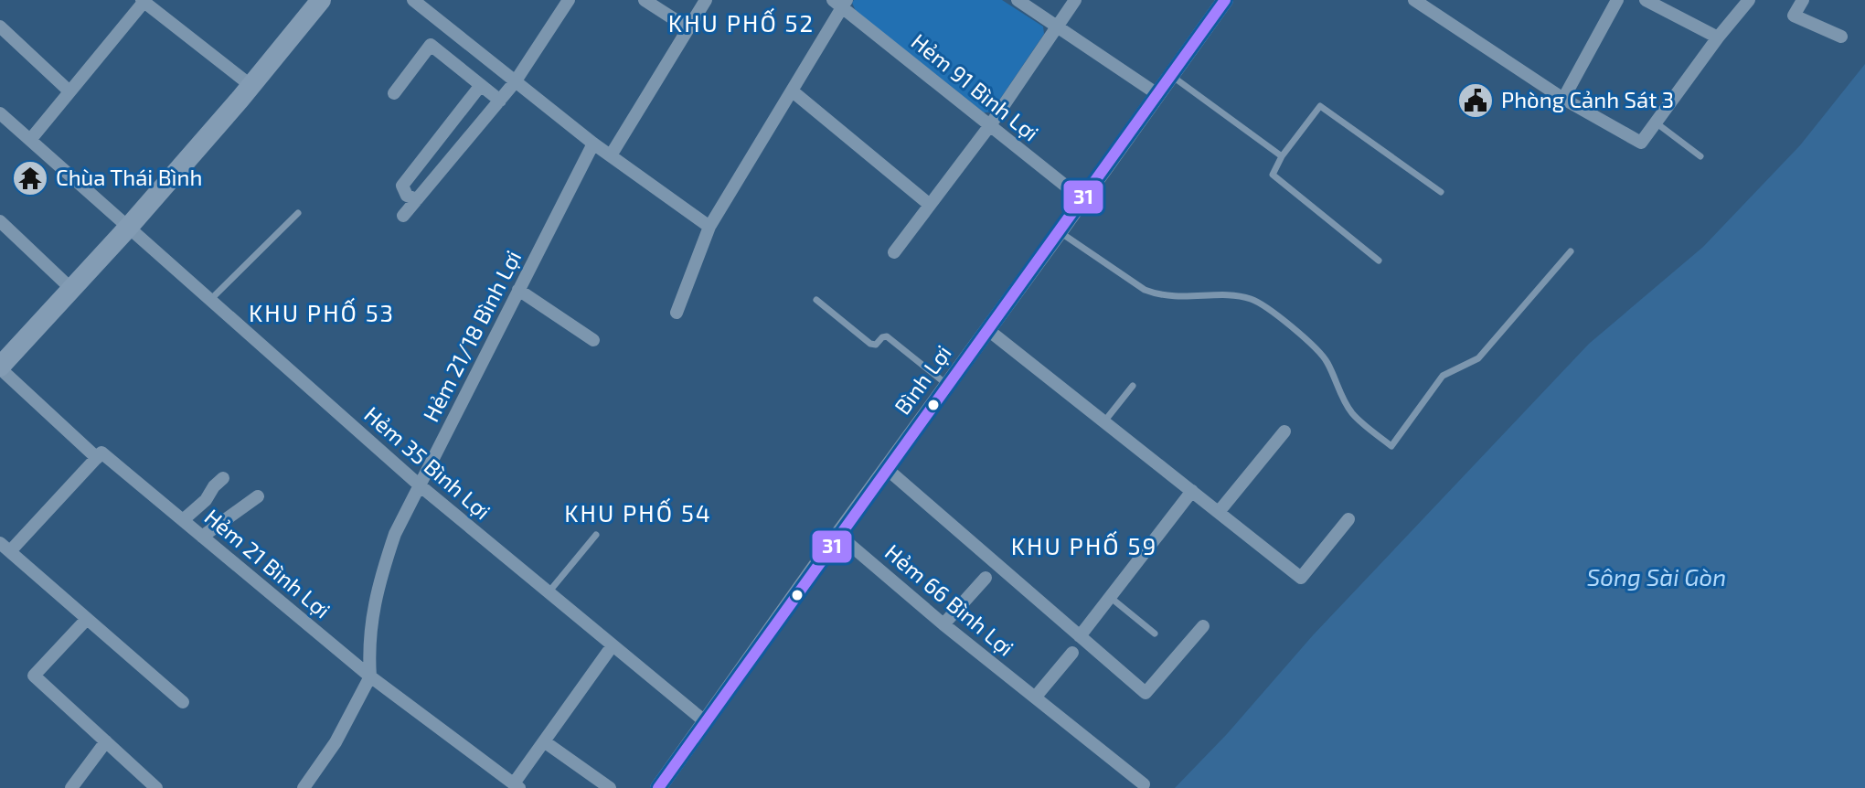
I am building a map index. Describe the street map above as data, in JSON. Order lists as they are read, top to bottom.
{
  "streets": {
    "street": [
      "Hẻm 91 Bình Lợi",
      "Hẻm 21/18 Bình Lợi",
      "Bình Lợi",
      "Hẻm 35 Bình Lợi",
      "Hẻm 21 Bình Lợi",
      "Hẻm 66 Bình Lợi"
    ]
  },
  "crossings": [
    ["Hẻm 91 Bình Lợi", "Bình Lợi"],
    ["Hẻm 21/18 Bình Lợi", "Hẻm 35 Bình Lợi"],
    ["Hẻm 21/18 Bình Lợi", "Hẻm 21 Bình Lợi"],
    ["Bình Lợi", "Hẻm 35 Bình Lợi"],
    ["Bình Lợi", "Hẻm 66 Bình Lợi"]
  ],
  "districts": [
    "KHU PHỐ 52",
    "KHU PHỐ 53",
    "KHU PHỐ 54",
    "KHU PHỐ 59"
  ],
  "water": ["Sông Sài Gòn"],
  "places": {
    "public building": ["Phòng Cảnh Sát 3"],
    "temple": ["Chùa Thái Bình"]
  },
  "lines": ["transit line 31"]
}
